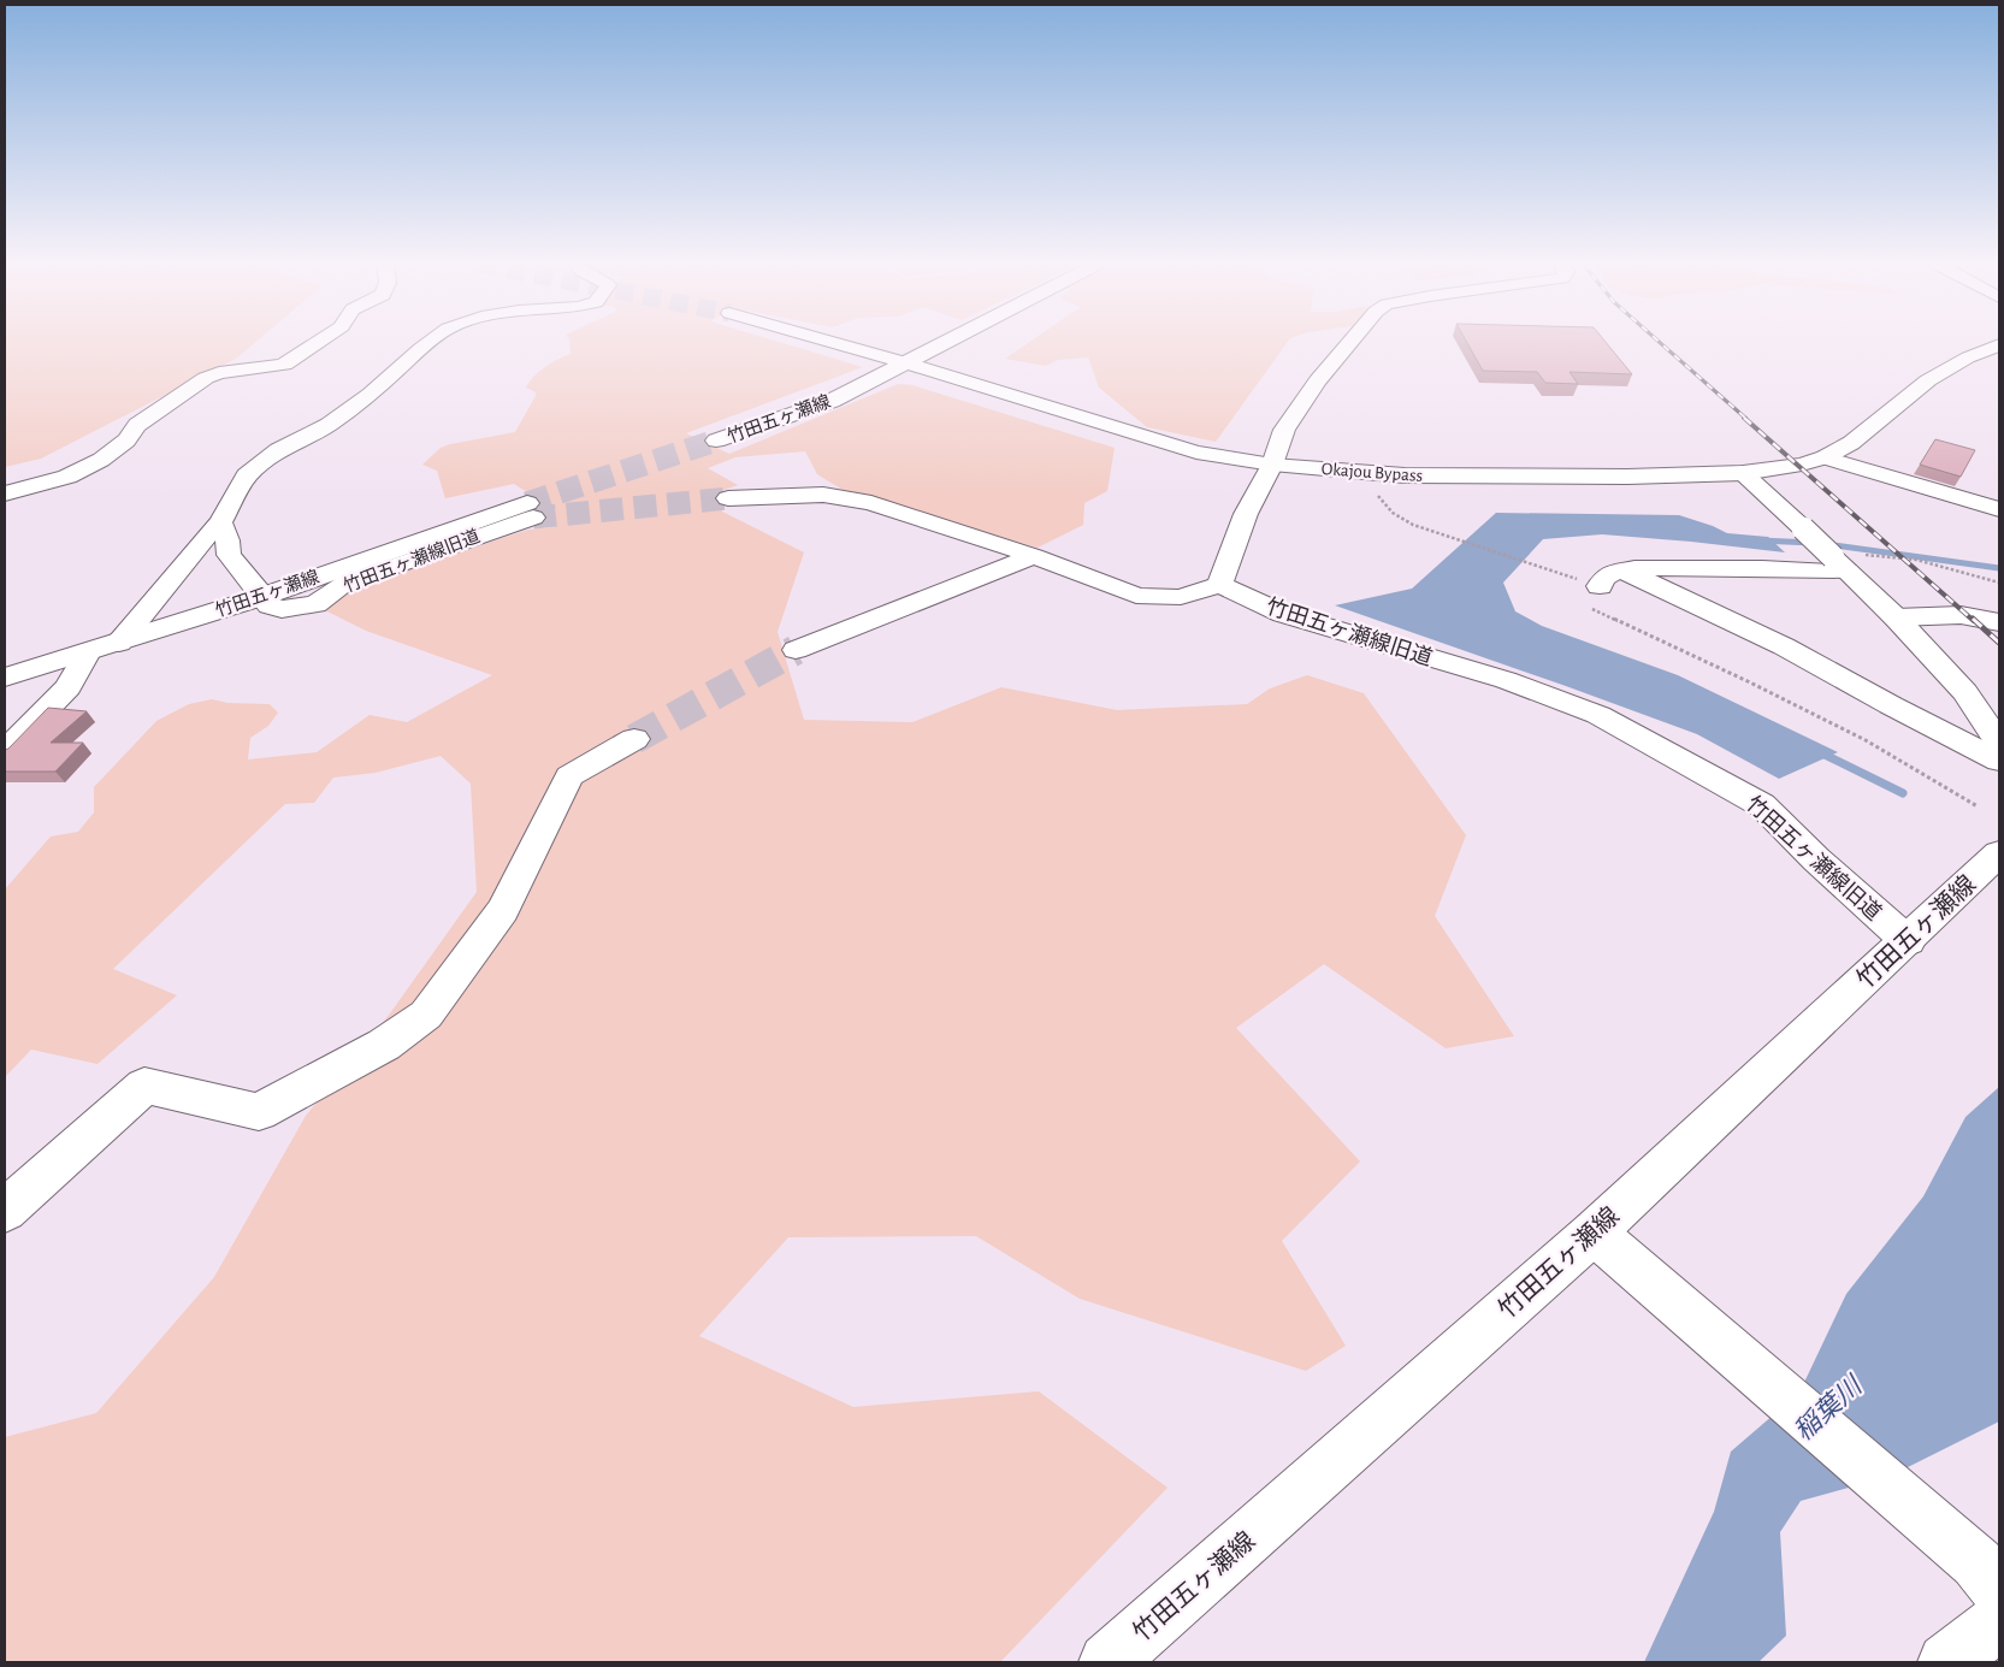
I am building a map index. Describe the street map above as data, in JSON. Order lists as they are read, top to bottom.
{
  "streets": {
    "main road": ["竹田五ヶ瀬線", "Okajou Bypass", "竹田五ヶ瀬線旧道"]
  },
  "crossings": [
    ["竹田五ヶ瀬線", "Okajou Bypass"],
    ["竹田五ヶ瀬線", "竹田五ヶ瀬線旧道"]
  ],
  "water": ["稲葉川"]
}
